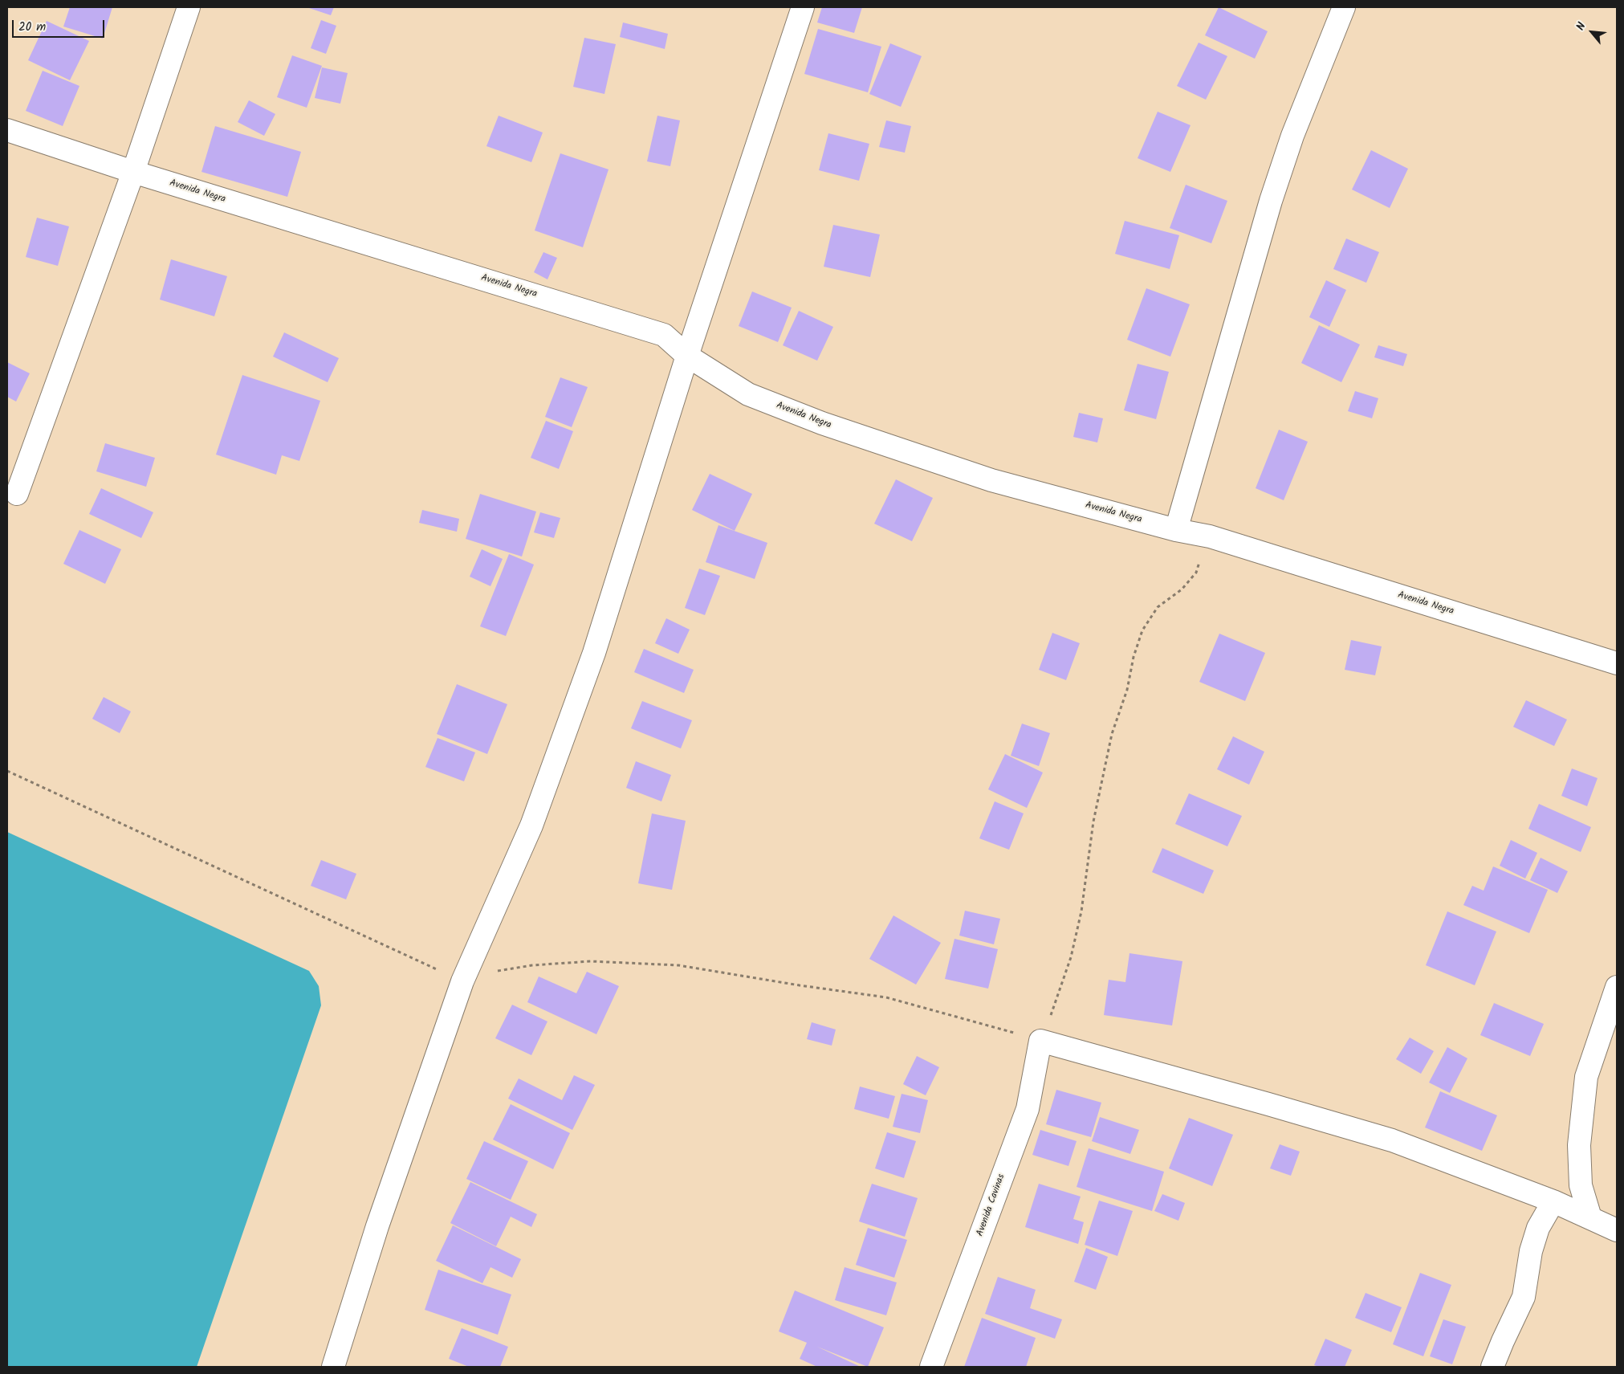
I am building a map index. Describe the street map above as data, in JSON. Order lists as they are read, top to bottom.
{
  "streets": {
    "street": ["Avenida Negra", "Avenida Cavinas"]
  },
  "scale_bar": "20 m",
  "north": "top left"
}
